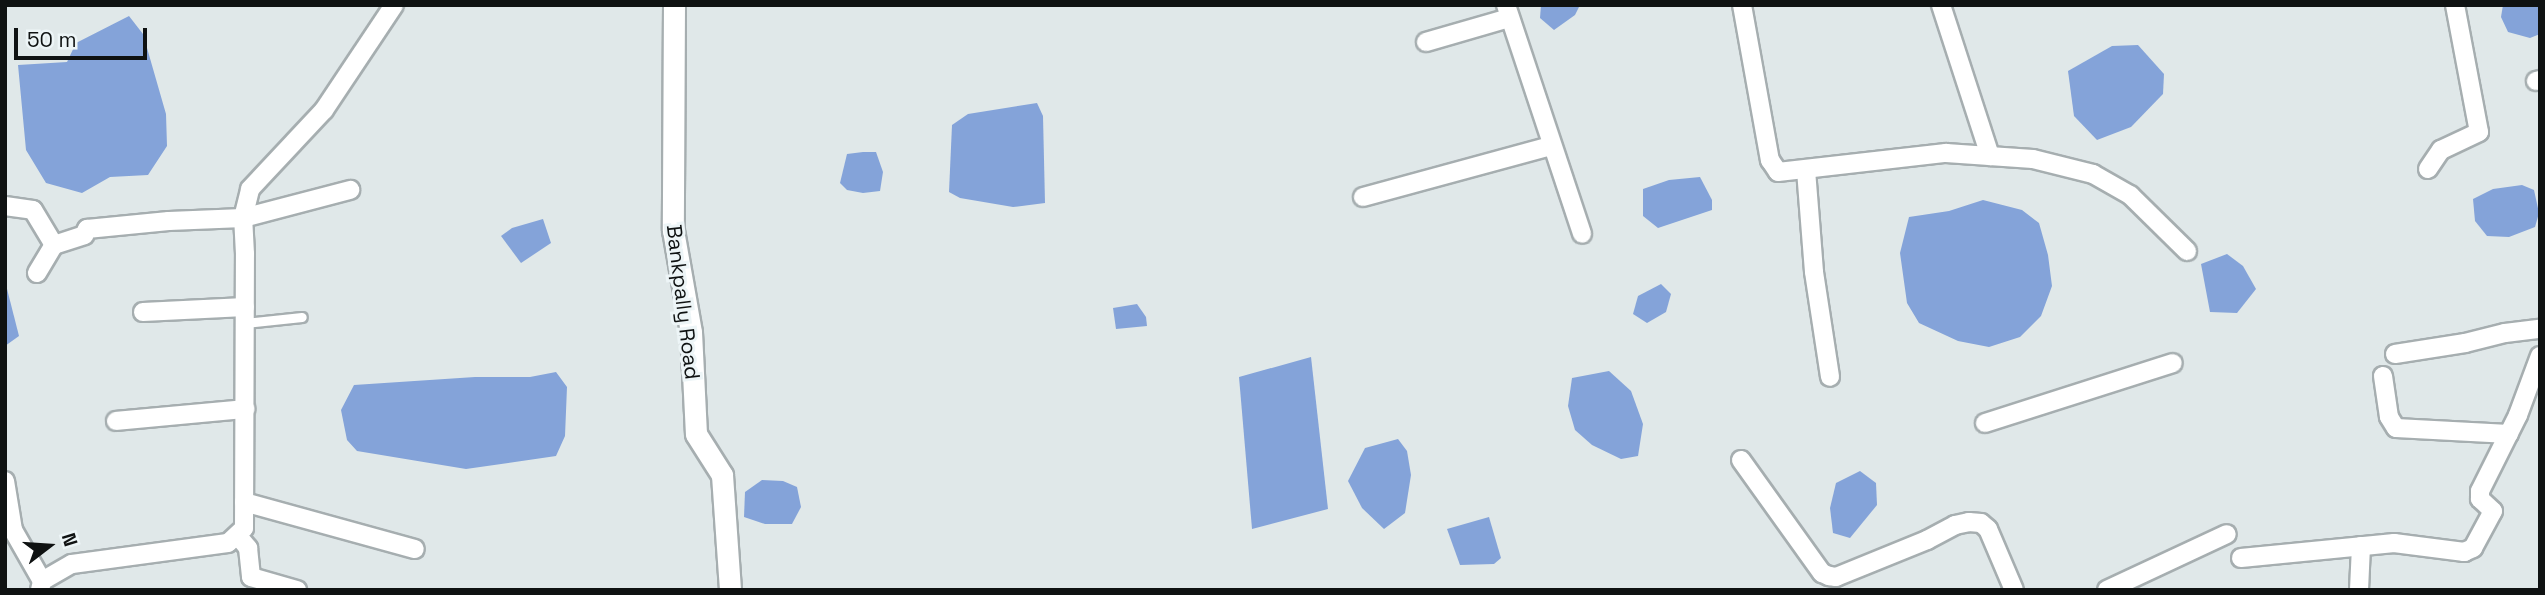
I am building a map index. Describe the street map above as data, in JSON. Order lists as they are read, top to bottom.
{
  "streets": {
    "street": ["Bankpally Road"]
  },
  "scale_bar": "50 m",
  "north": "right"
}
